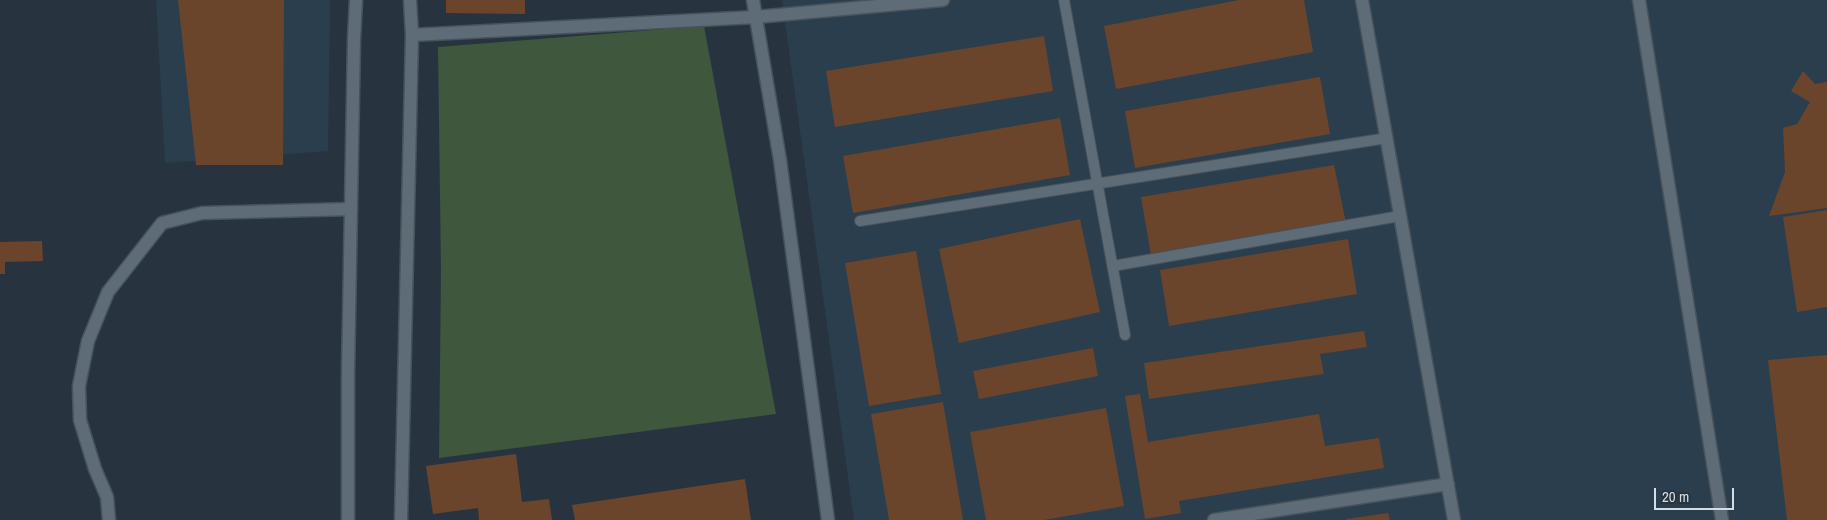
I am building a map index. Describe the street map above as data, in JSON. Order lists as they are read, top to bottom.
{
  "scale_bar": "20 m"
}
